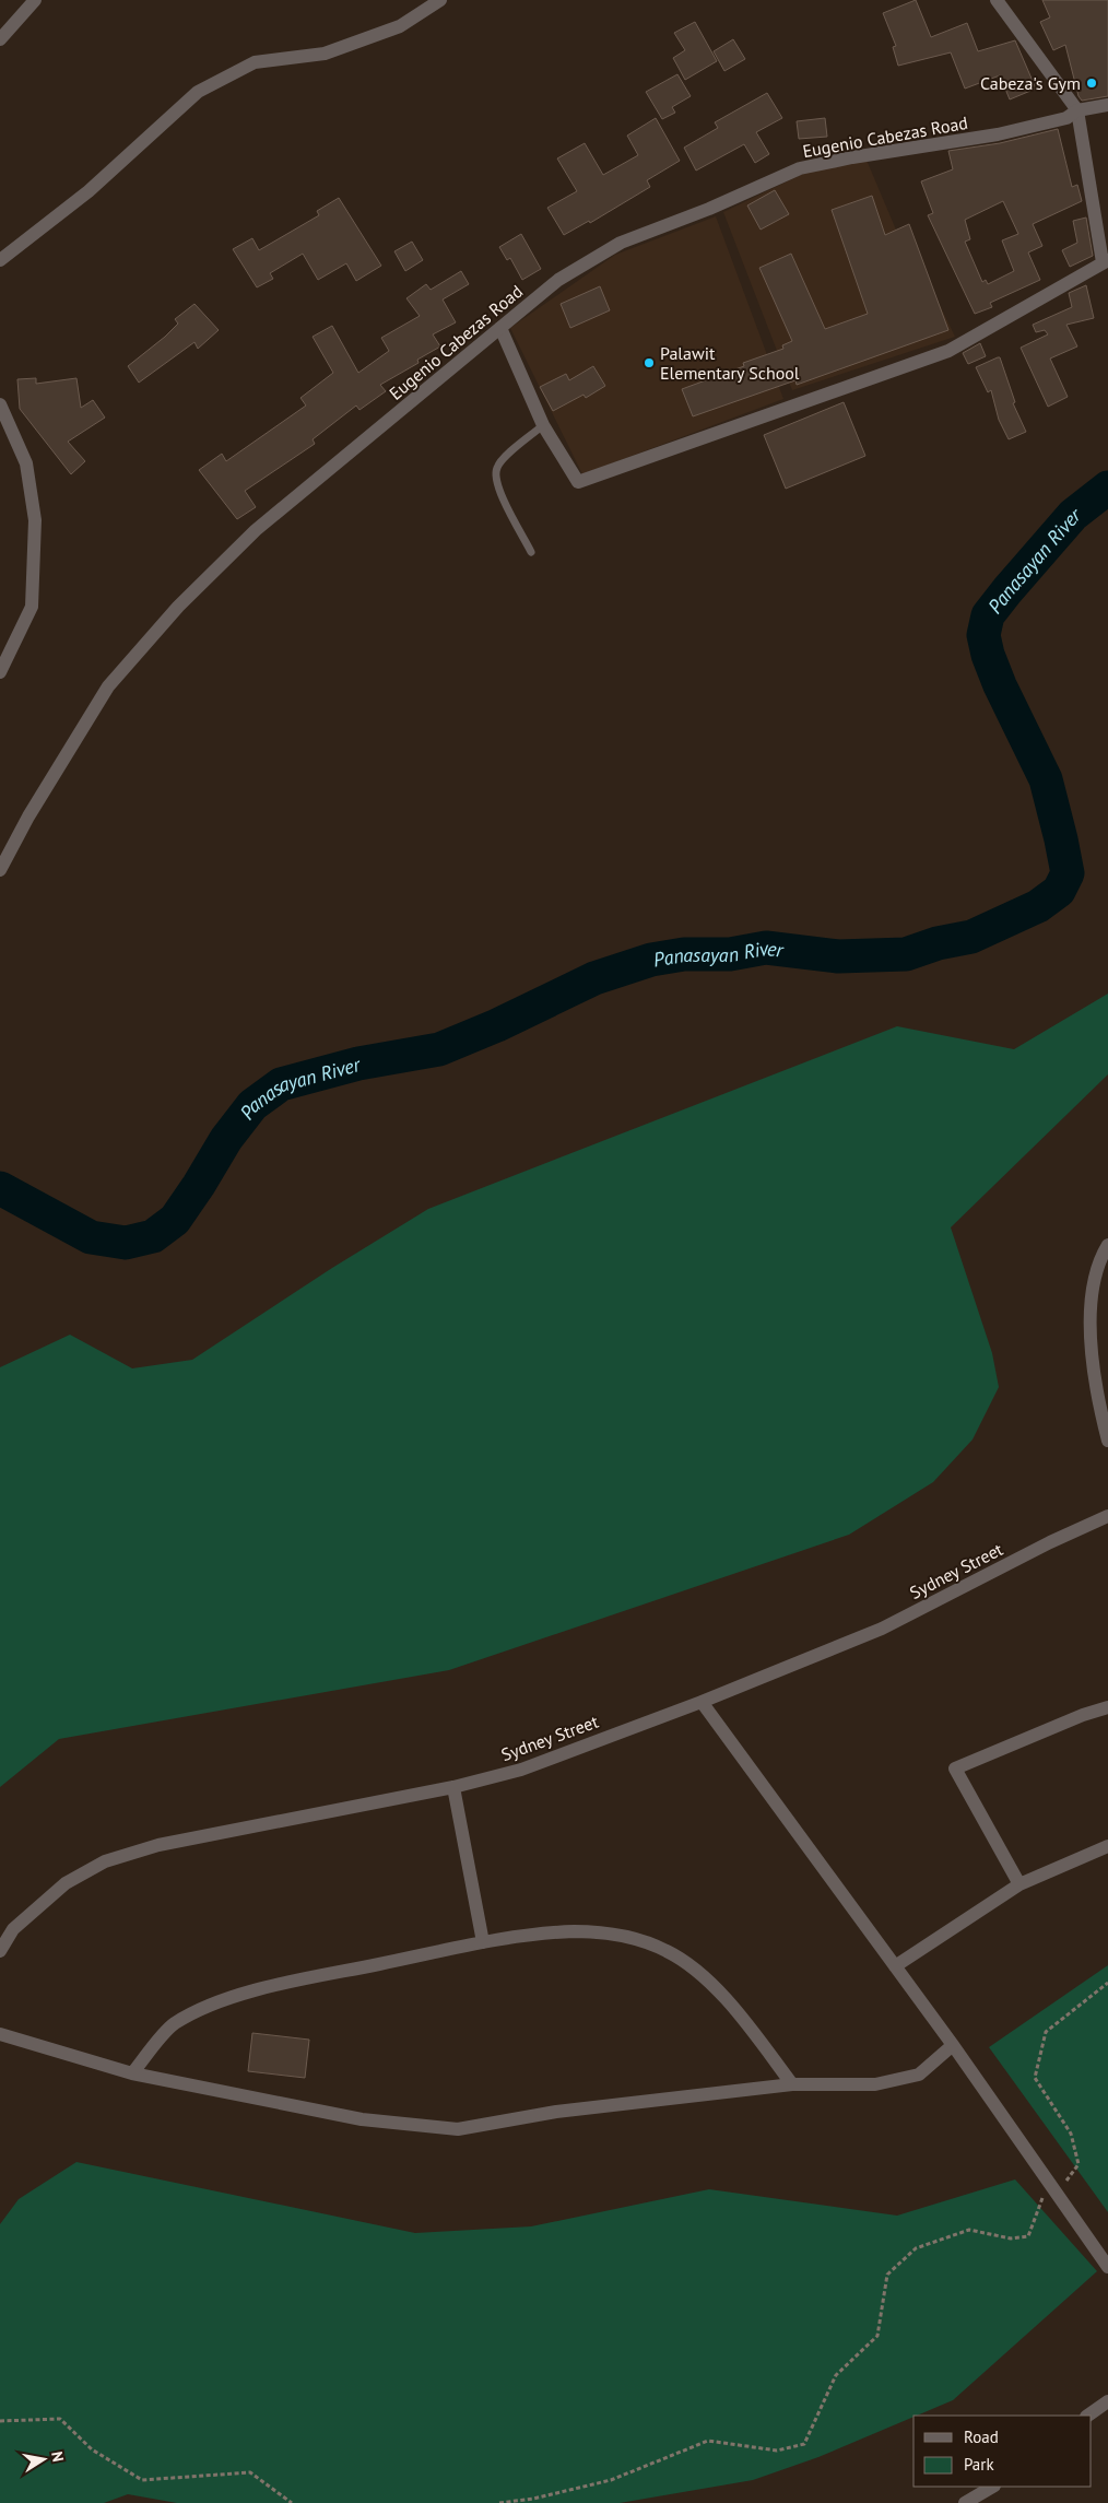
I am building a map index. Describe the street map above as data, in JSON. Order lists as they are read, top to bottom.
{
  "streets": {
    "street": ["Eugenio Cabezas Road", "Sydney Street"]
  },
  "water": ["Panasayan River"],
  "places": ["Cabeza's Gym", "Palawit Elementary School"],
  "legend": ["Road", "Park"],
  "north": "right"
}
